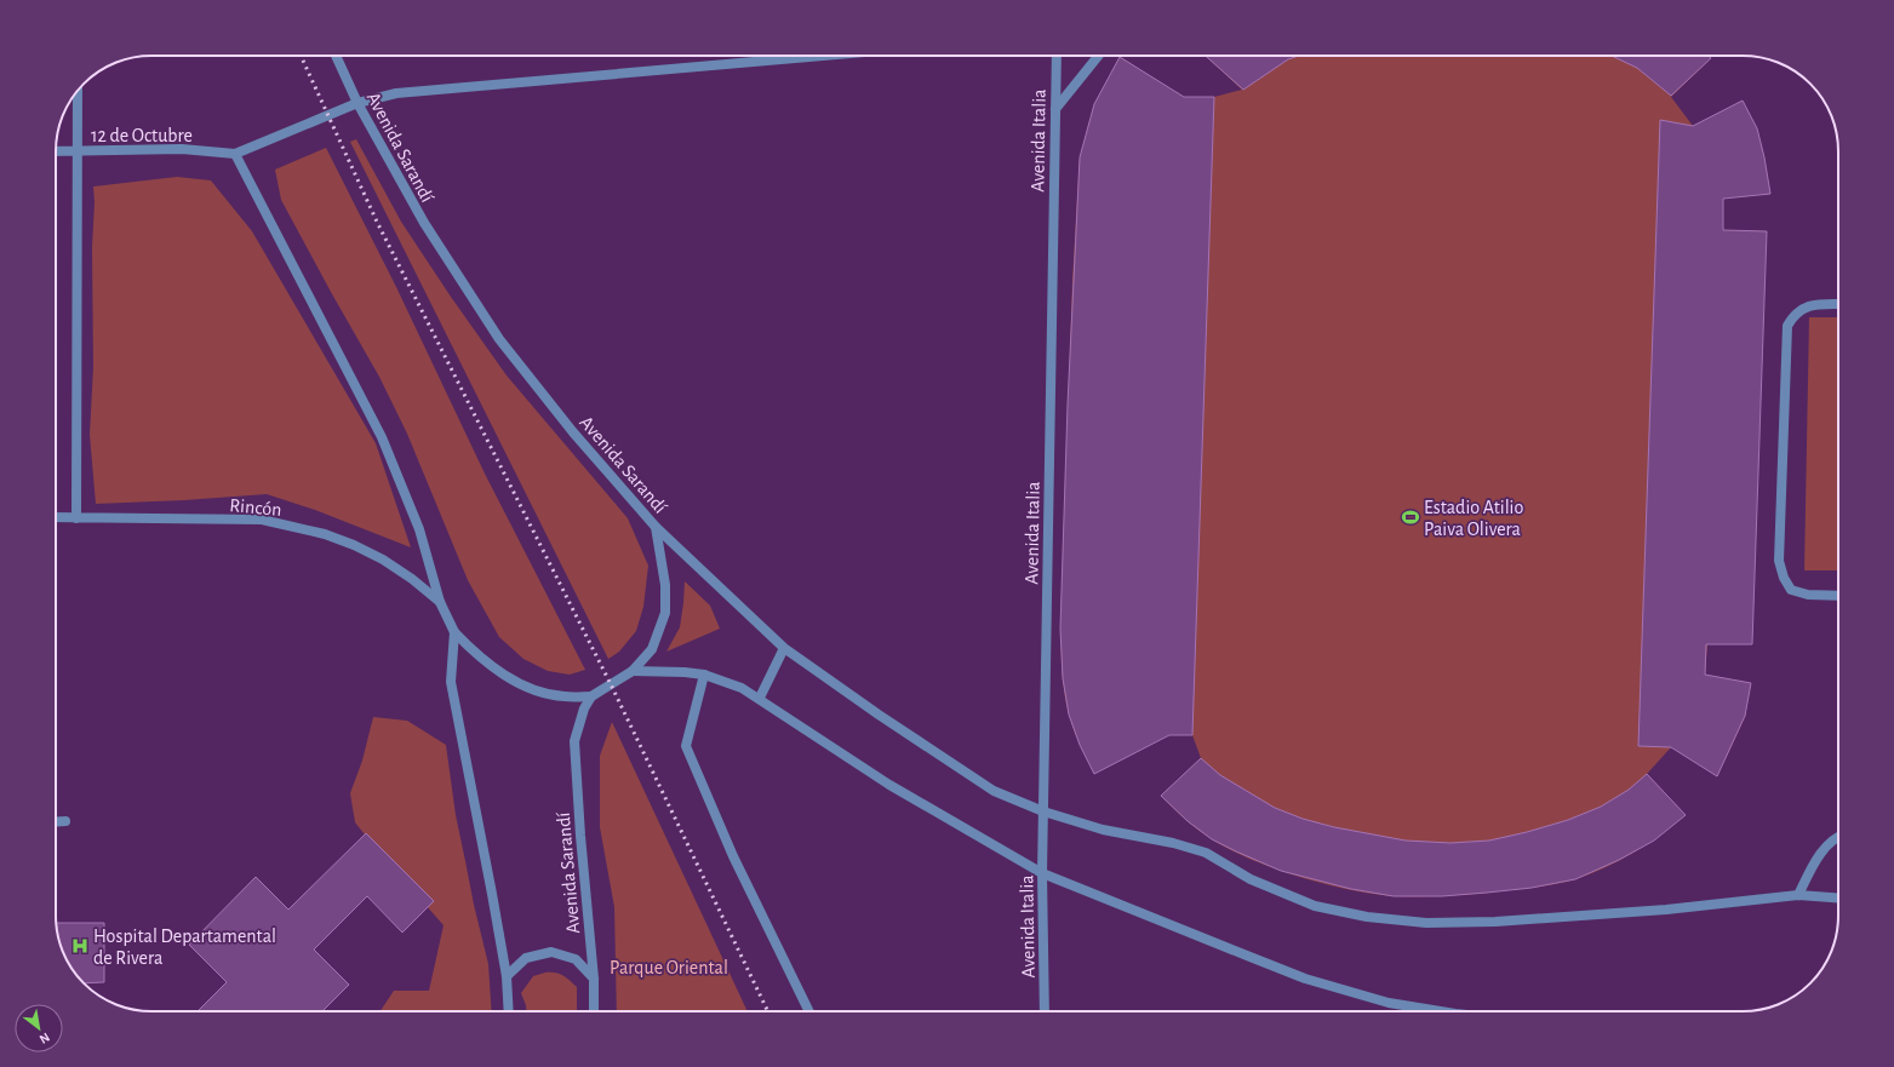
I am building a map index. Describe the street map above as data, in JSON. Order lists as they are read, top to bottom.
{
  "streets": {
    "street": [
      "12 de Octubre",
      "Avenida Italia",
      "Avenida Sarandí",
      "Rincón"
    ]
  },
  "parks": ["Parque Oriental"],
  "places": {
    "sports": ["Estadio Atilio Paiva Olivera"],
    "hospital": ["Hospital Departamental de Rivera"]
  },
  "north": "bottom right"
}
